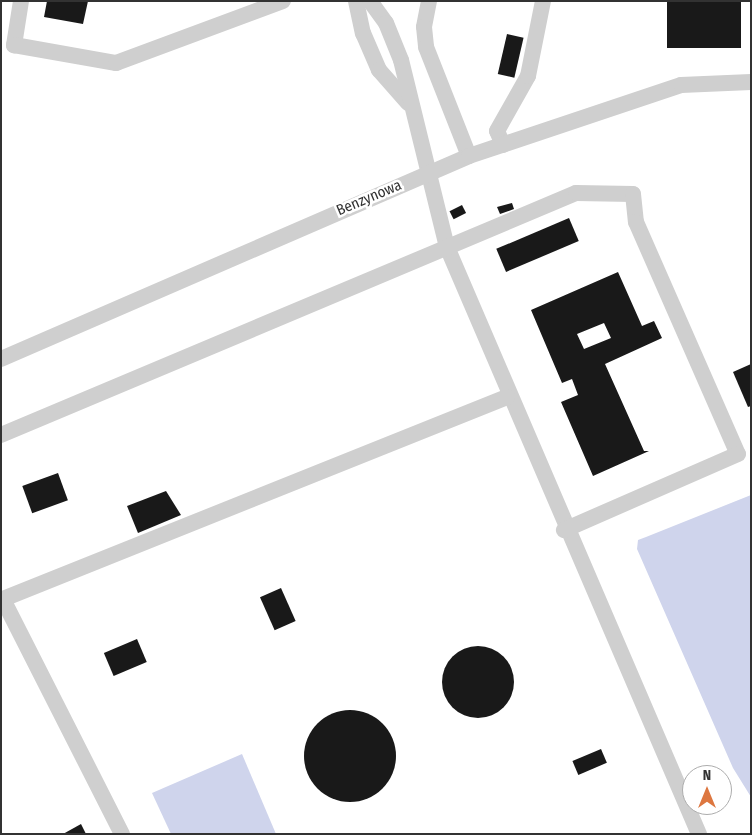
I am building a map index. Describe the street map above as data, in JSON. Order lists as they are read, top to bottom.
{
  "streets": {
    "street": ["Benzynowa"]
  },
  "north": "top"
}
